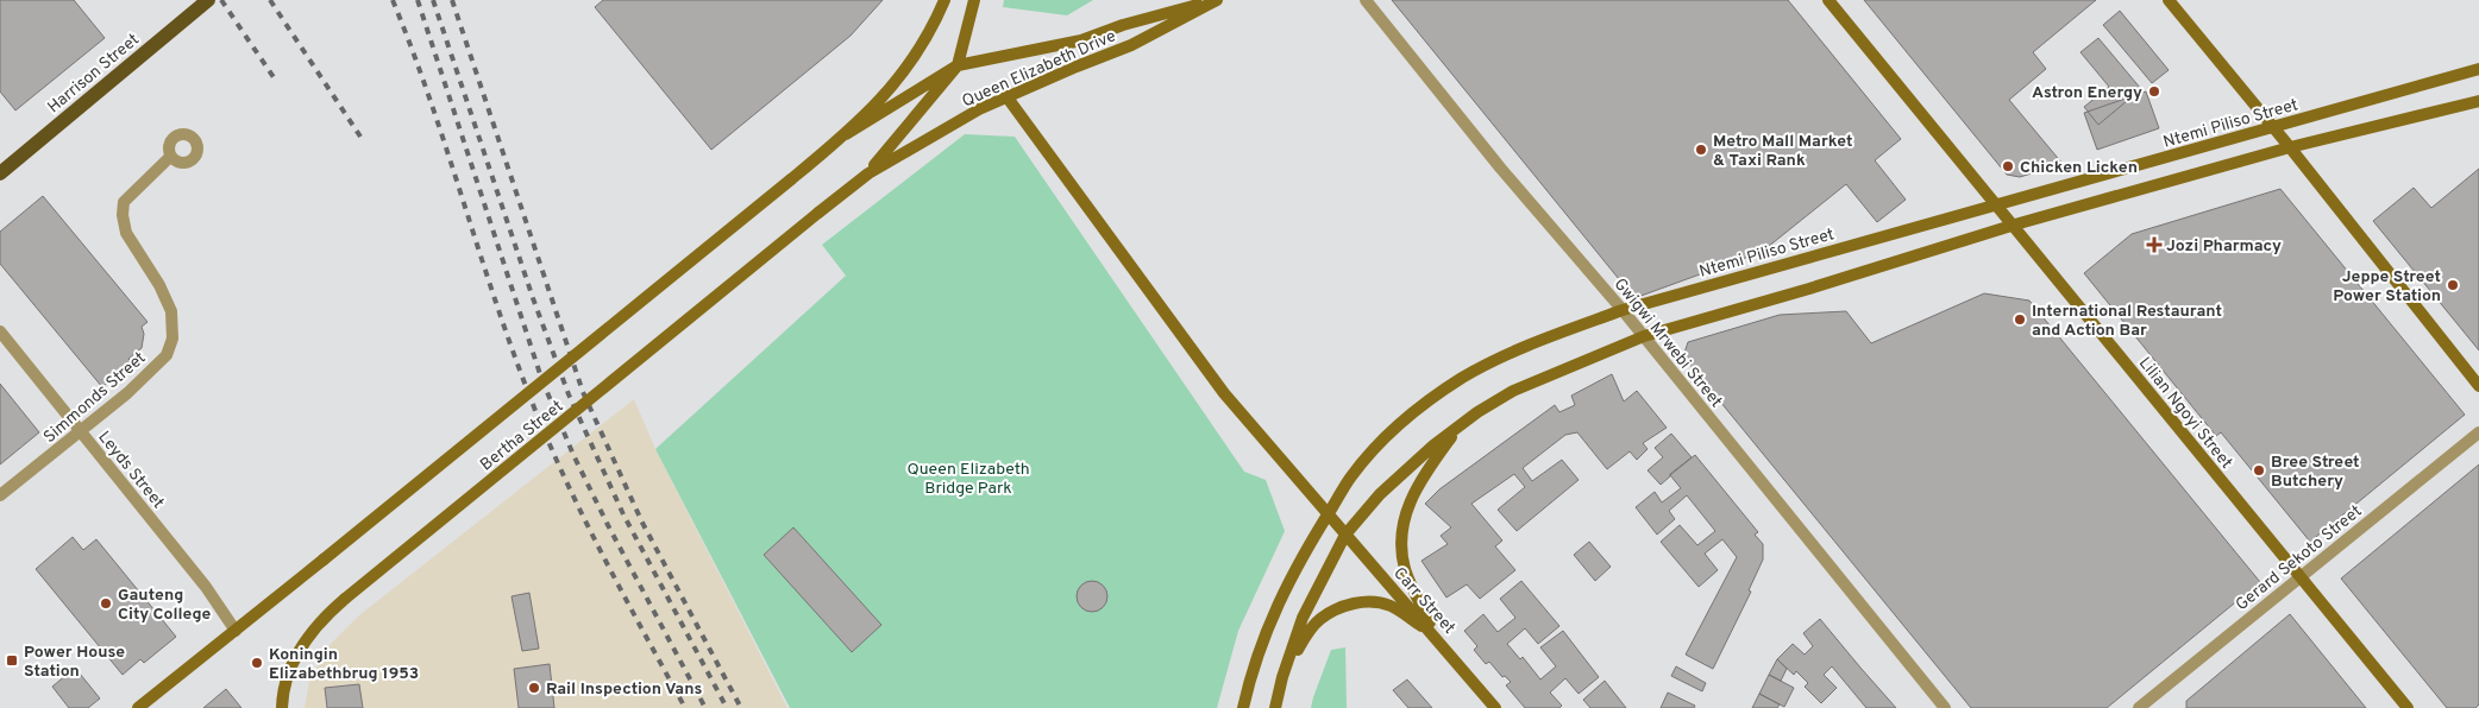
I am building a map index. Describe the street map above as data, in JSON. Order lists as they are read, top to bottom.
{
  "streets": {
    "main road": ["Harrison Street"],
    "street": [
      "Queen Elizabeth Drive",
      "Ntemi Piliso Street",
      "Gwigwi Mrwebi Street",
      "Simmonds Street",
      "Lilian Ngoyi Street",
      "Bertha Street",
      "Leyds Street",
      "Gerard Sekoto Street",
      "Carr Street"
    ]
  },
  "crossings": [
    ["Queen Elizabeth Drive", "Bertha Street"],
    ["Queen Elizabeth Drive", "Carr Street"],
    ["Ntemi Piliso Street", "Gwigwi Mrwebi Street"],
    ["Ntemi Piliso Street", "Lilian Ngoyi Street"],
    ["Ntemi Piliso Street", "Carr Street"],
    ["Simmonds Street", "Leyds Street"],
    ["Lilian Ngoyi Street", "Gerard Sekoto Street"]
  ],
  "parks": ["Queen Elizabeth Bridge Park"],
  "places": {
    "other": [
      "Astron Energy",
      "Metro Mall Market & Taxi Rank",
      "Chicken Licken",
      "Jeppe Street Power Station",
      "International Restaurant and Action Bar",
      "Bree Street Butchery",
      "Gauteng City College",
      "Koningin Elizabethbrug 1953",
      "Rail Inspection Vans"
    ],
    "health": ["Jozi Pharmacy"],
    "transit": ["Power House Station"]
  }
}
